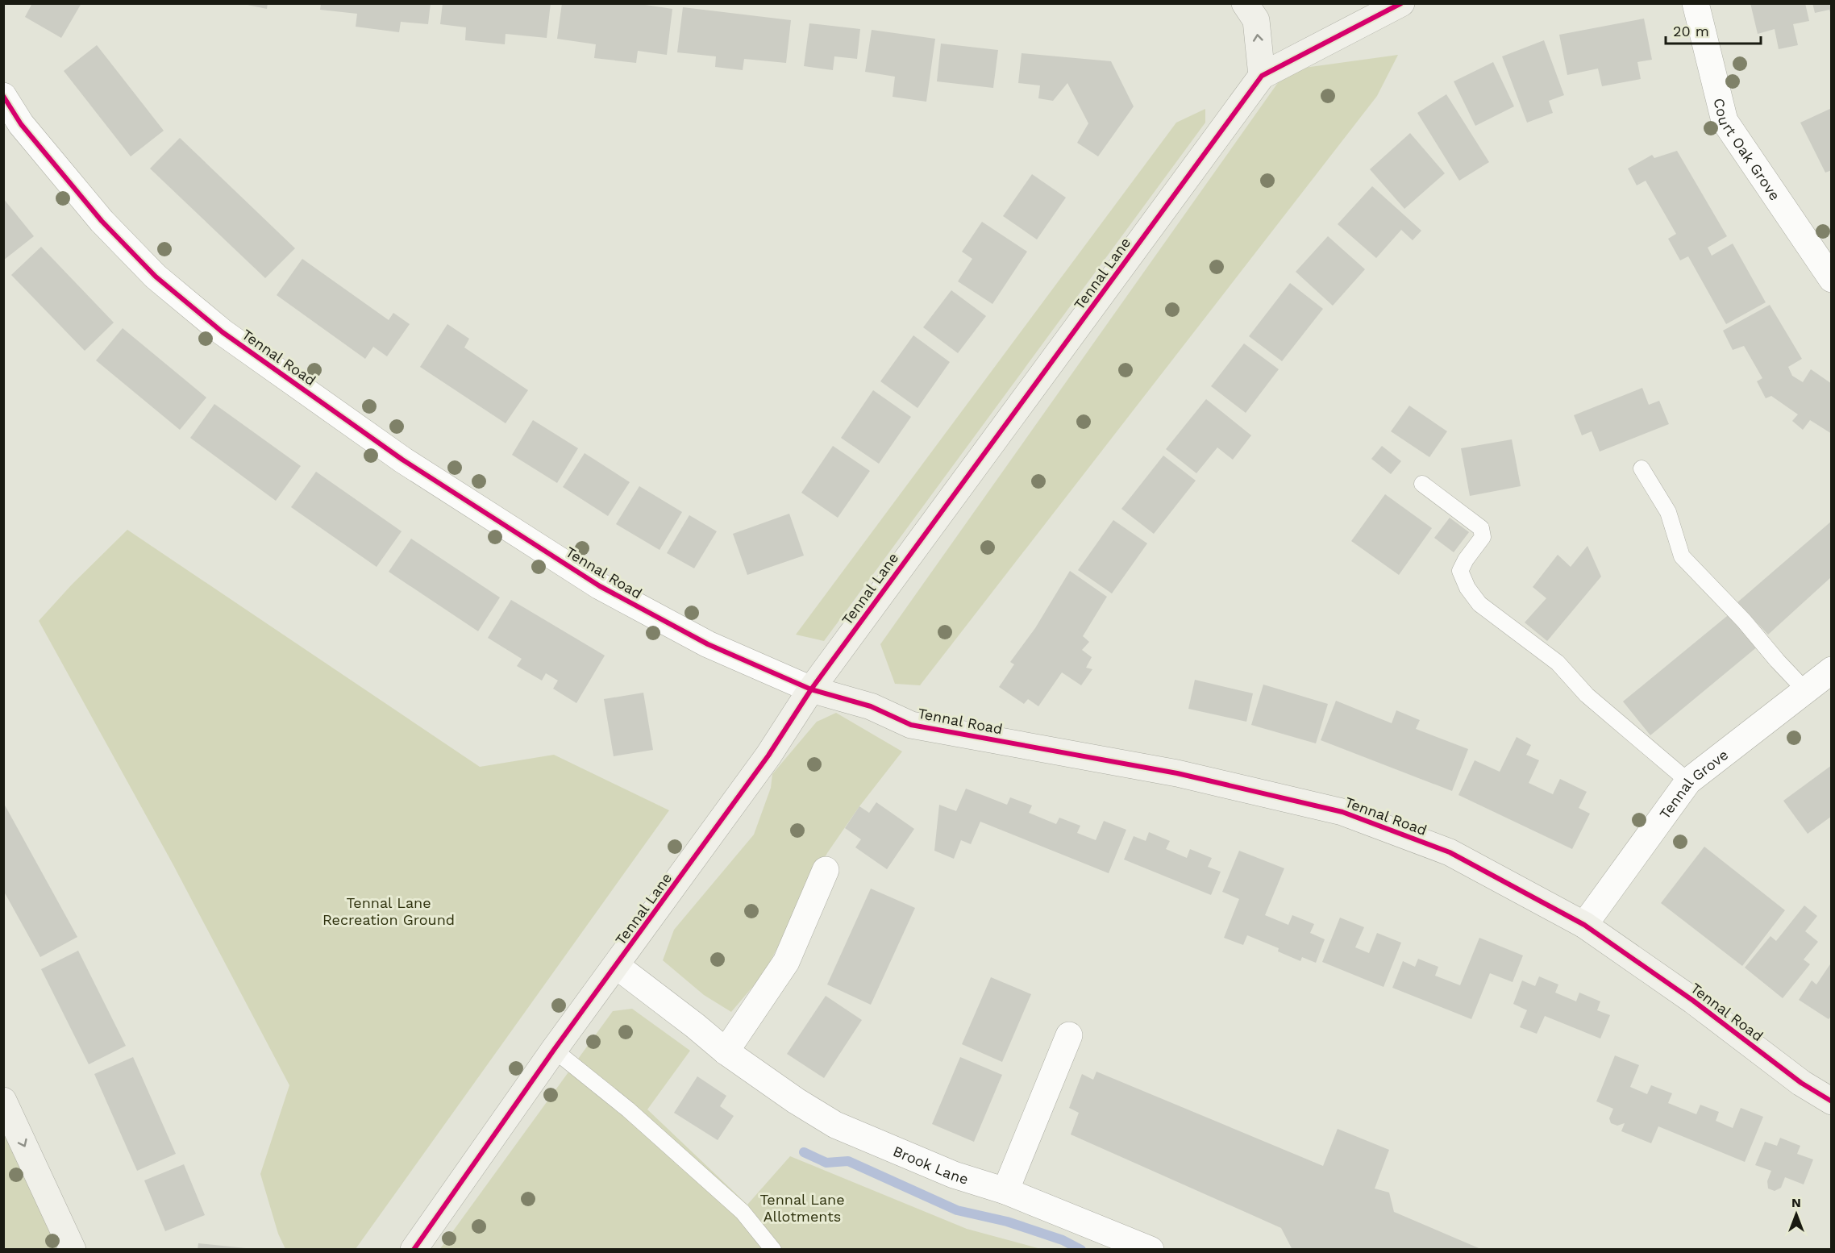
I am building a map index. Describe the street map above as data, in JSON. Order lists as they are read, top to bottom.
{
  "streets": {
    "street": [
      "Court Oak Grove",
      "Tennal Lane",
      "Tennal Road",
      "Tennal Grove",
      "Brook Lane"
    ]
  },
  "crossings": [
    ["Tennal Lane", "Tennal Road"],
    ["Tennal Lane", "Brook Lane"],
    ["Tennal Road", "Tennal Grove"]
  ],
  "parks": ["Tennal Lane Recreation Ground", "Tennal Lane Allotments"],
  "scale_bar": "20 m",
  "north": "top"
}
